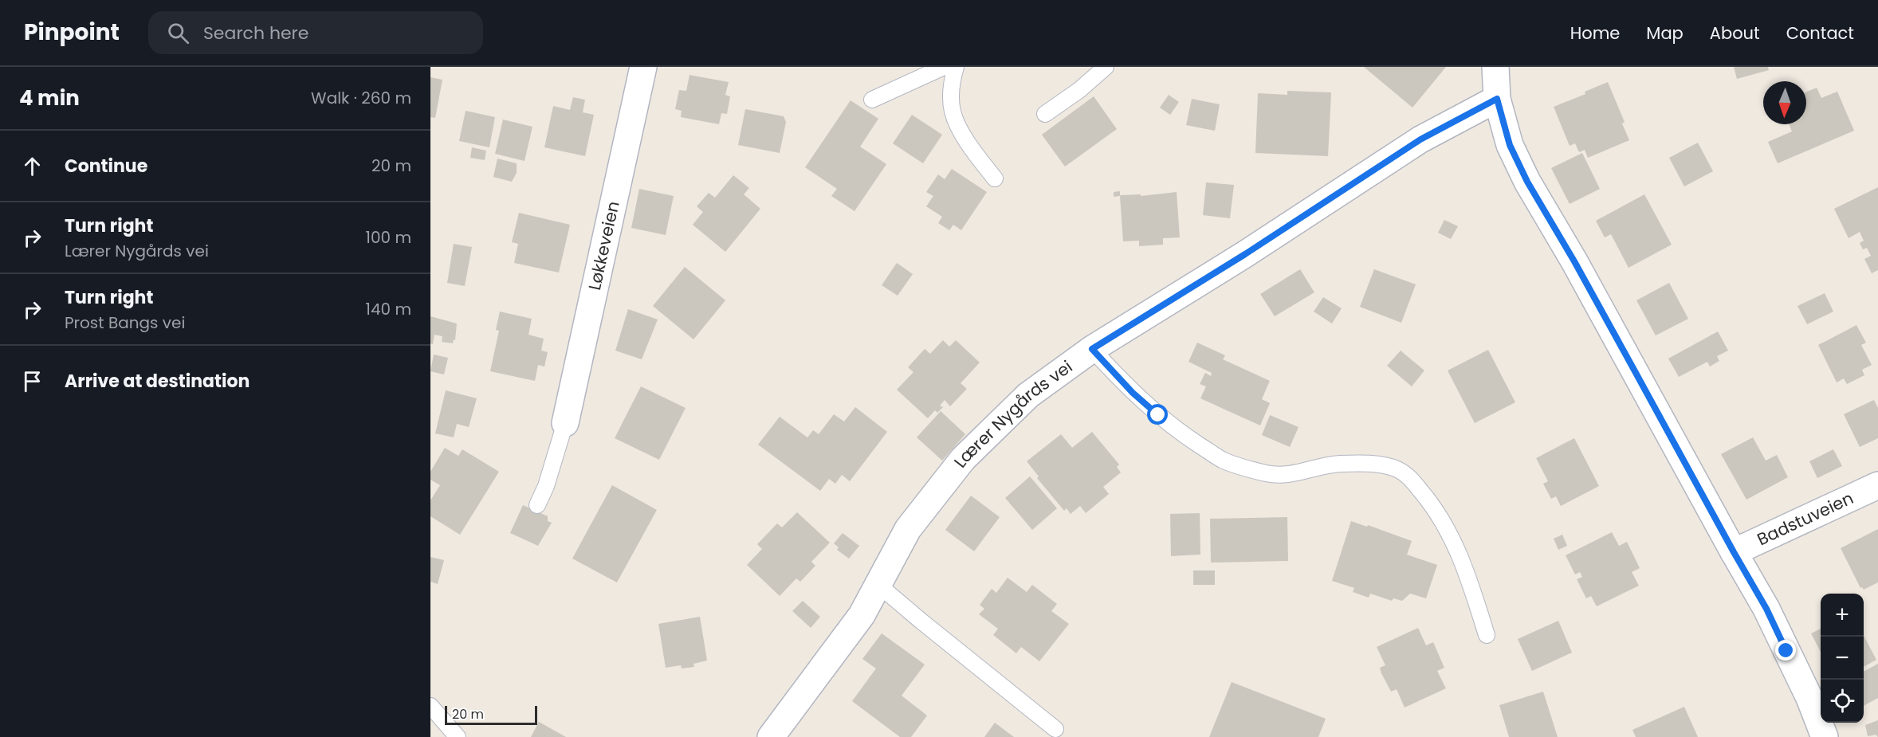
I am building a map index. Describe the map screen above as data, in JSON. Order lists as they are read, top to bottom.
{
  "streets": {
    "street": ["Løkkeveien", "Lærer Nygårds vei", "Badstuveien"]
  },
  "scale_bar": "20 m",
  "north": "bottom",
  "page": {
    "header": "Pinpoint",
    "search": "Search here",
    "nav": [
      "Home",
      "Map",
      "About",
      "Contact"
    ],
    "heading": ["4 min", "Walk · 260 m"],
    "list": [
      ["Continue", "20 m"],
      ["Turn right", "Lærer Nygårds vei", "100 m"],
      ["Turn right", "Prost Bangs vei", "140 m"],
      "Arrive at destination"
    ],
    "map_buttons": ["+", "−"],
    "scale": "20 m"
  }
}
